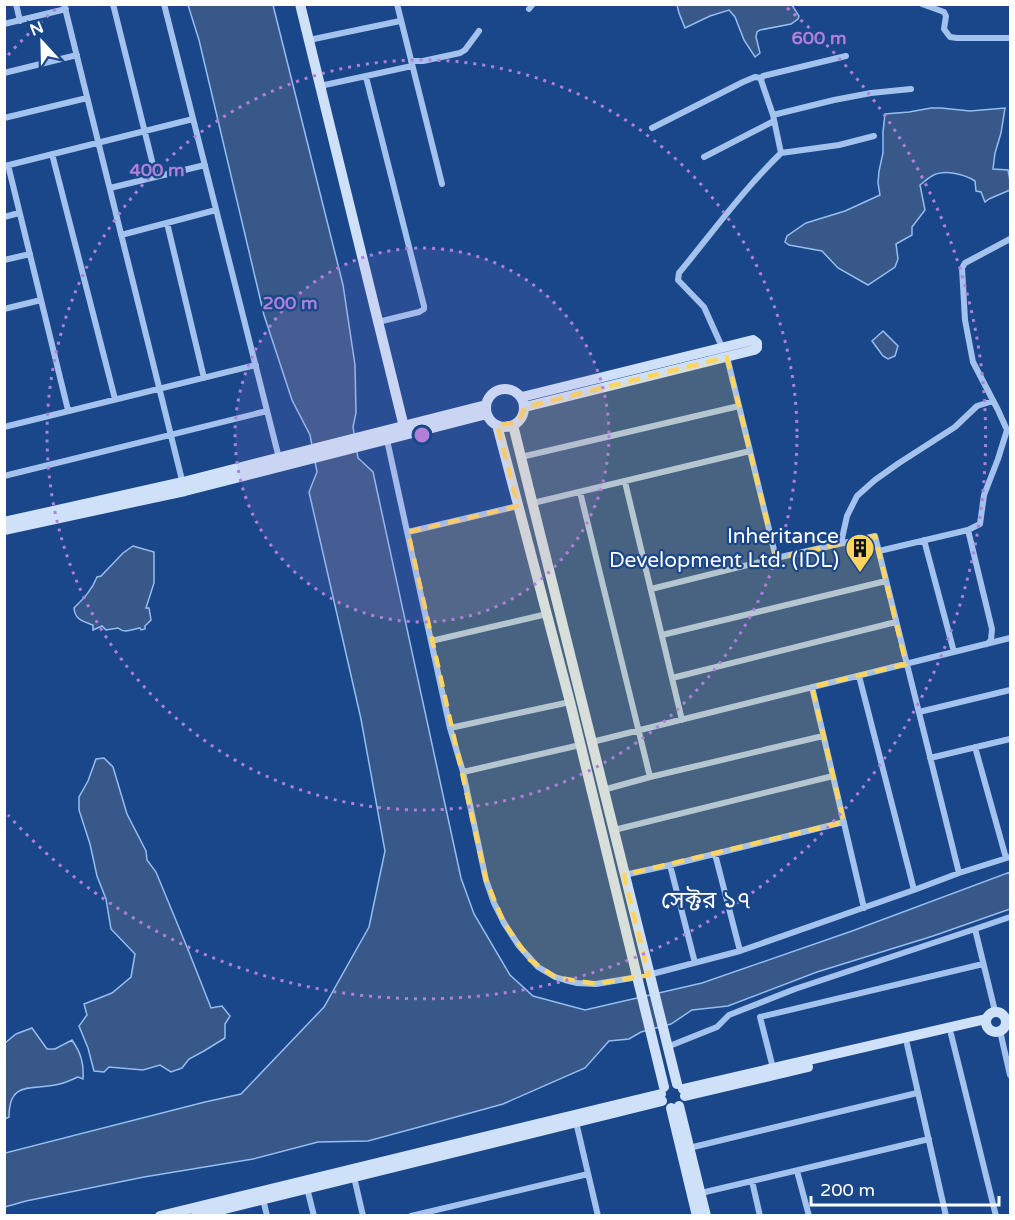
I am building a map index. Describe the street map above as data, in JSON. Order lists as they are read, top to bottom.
{
  "districts": ["সেক্টর ১৭"],
  "places": {
    "building": ["Inheritance Development Ltd. (IDL)"]
  },
  "scale_bar": "200 m",
  "north": "top",
  "rings": ["600 m", "400 m", "200 m"]
}
